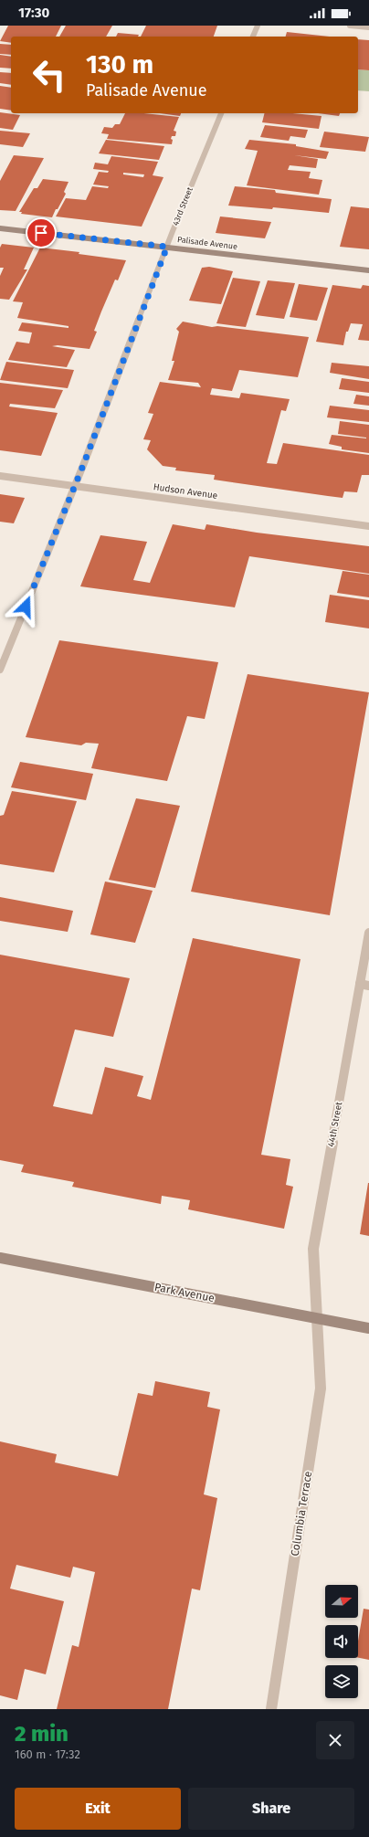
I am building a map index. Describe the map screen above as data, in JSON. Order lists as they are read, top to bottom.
{
  "streets": {
    "street": [
      "43rd Street",
      "Palisade Avenue",
      "Hudson Avenue",
      "44th Street",
      "Park Avenue",
      "Columbia Terrace"
    ]
  },
  "crossings": [
    ["43rd Street", "Palisade Avenue"],
    ["43rd Street", "Hudson Avenue"],
    ["44th Street", "Park Avenue"],
    ["44th Street", "Columbia Terrace"],
    ["Park Avenue", "Columbia Terrace"]
  ],
  "north": "right",
  "page": {
    "status": "17:30",
    "turn": ["130 m", "Palisade Avenue"],
    "heading": ["2 min", "160 m · 17:32"],
    "buttons": ["Exit", "Share"]
  }
}
